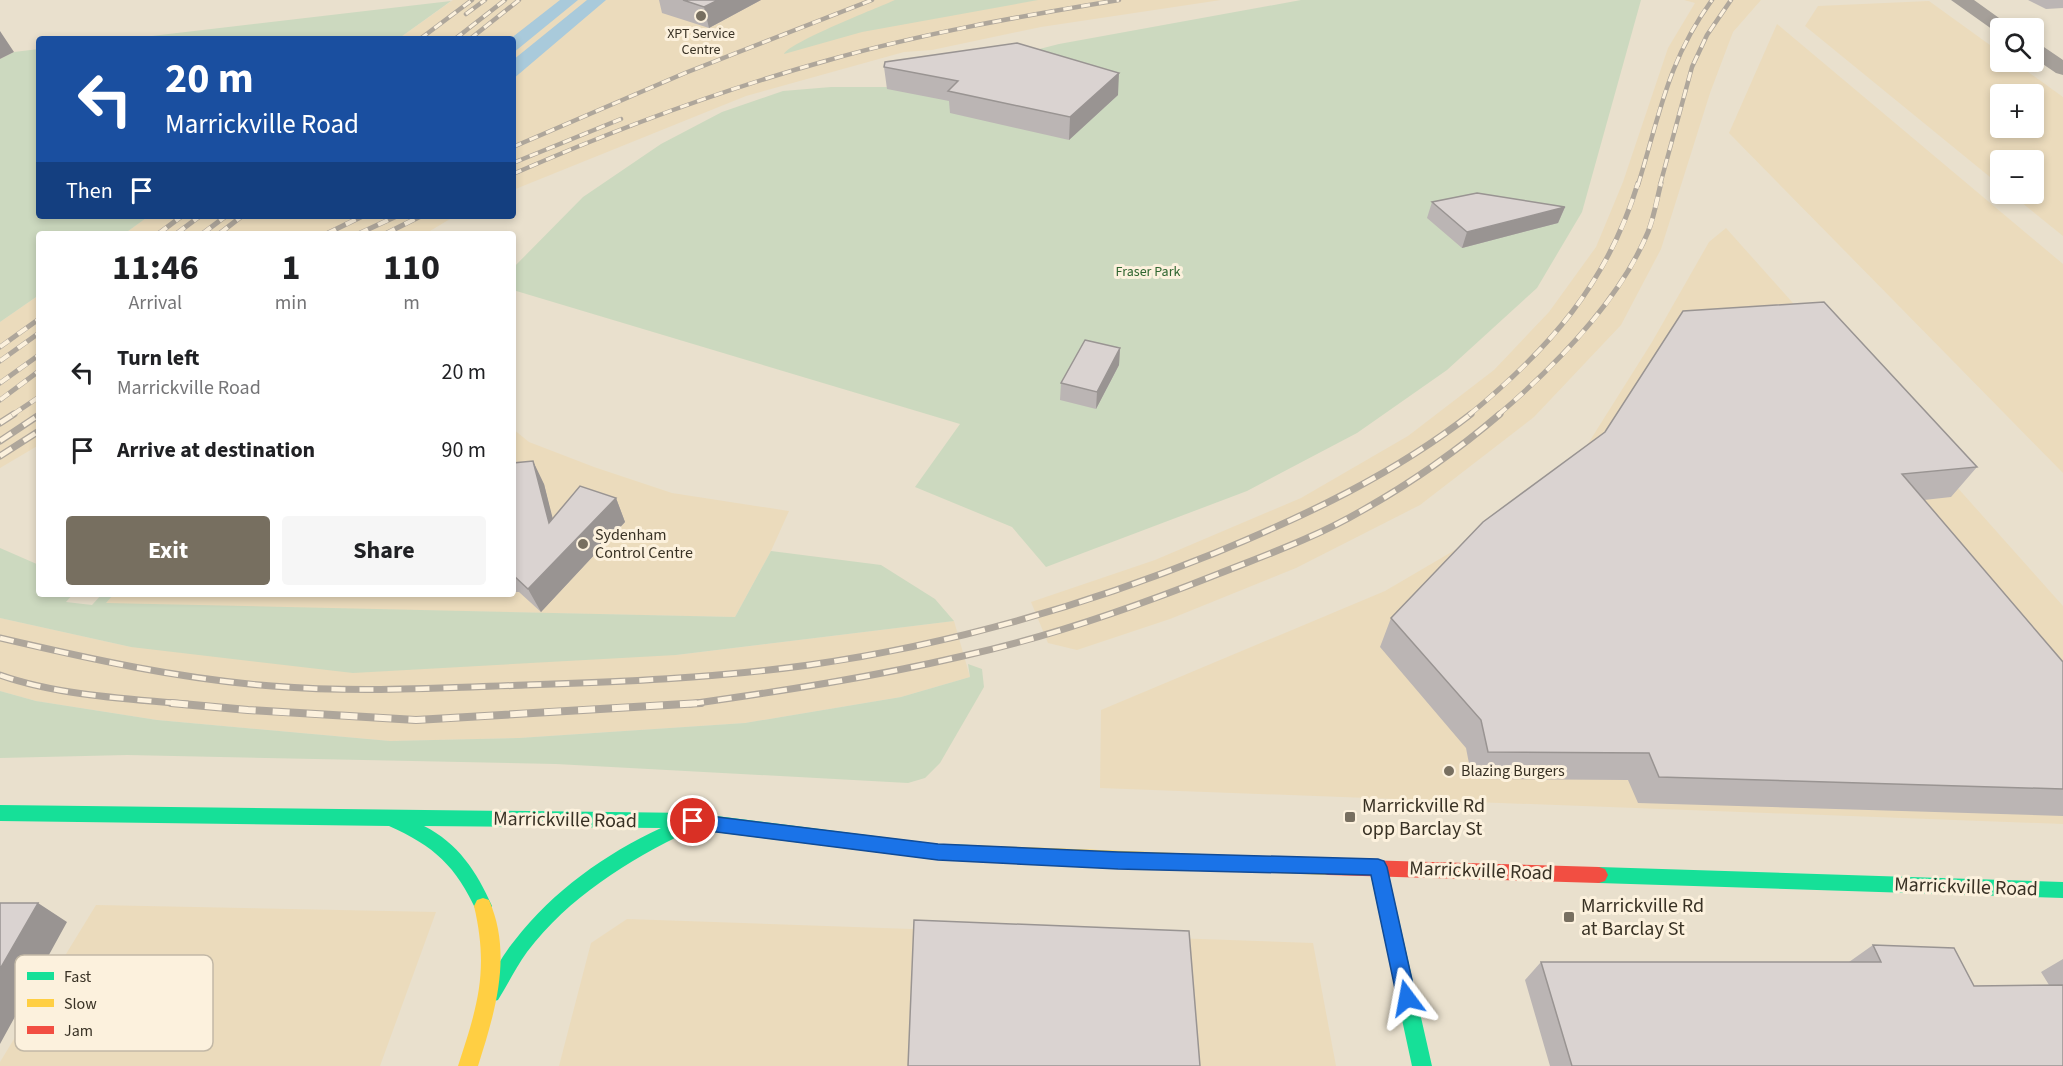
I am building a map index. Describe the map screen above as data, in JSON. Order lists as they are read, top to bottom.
{
  "streets": {
    "main road": ["Marrickville Road"]
  },
  "parks": ["Fraser Park"],
  "places": {
    "other": ["XPT Service Centre", "Sydenham Control Centre", "Blazing Burgers"],
    "transit": ["Marrickville Rd opp Barclay St", "Marrickville Rd at Barclay St"]
  },
  "legend": ["Fast", "Slow", "Jam"],
  "page": {
    "map_buttons": ["+", "−"],
    "turn": ["20 m", "Marrickville Road"],
    "then": "Then",
    "eta": [
      "11:46",
      "Arrival",
      "1",
      "min",
      "110",
      "m"
    ],
    "list": [
      {
        "name": "Turn left",
        "note": "Marrickville Road",
        "value": "20 m"
      },
      {
        "name": "Arrive at destination",
        "value": "90 m"
      }
    ],
    "buttons": ["Exit", "Share"]
  }
}
